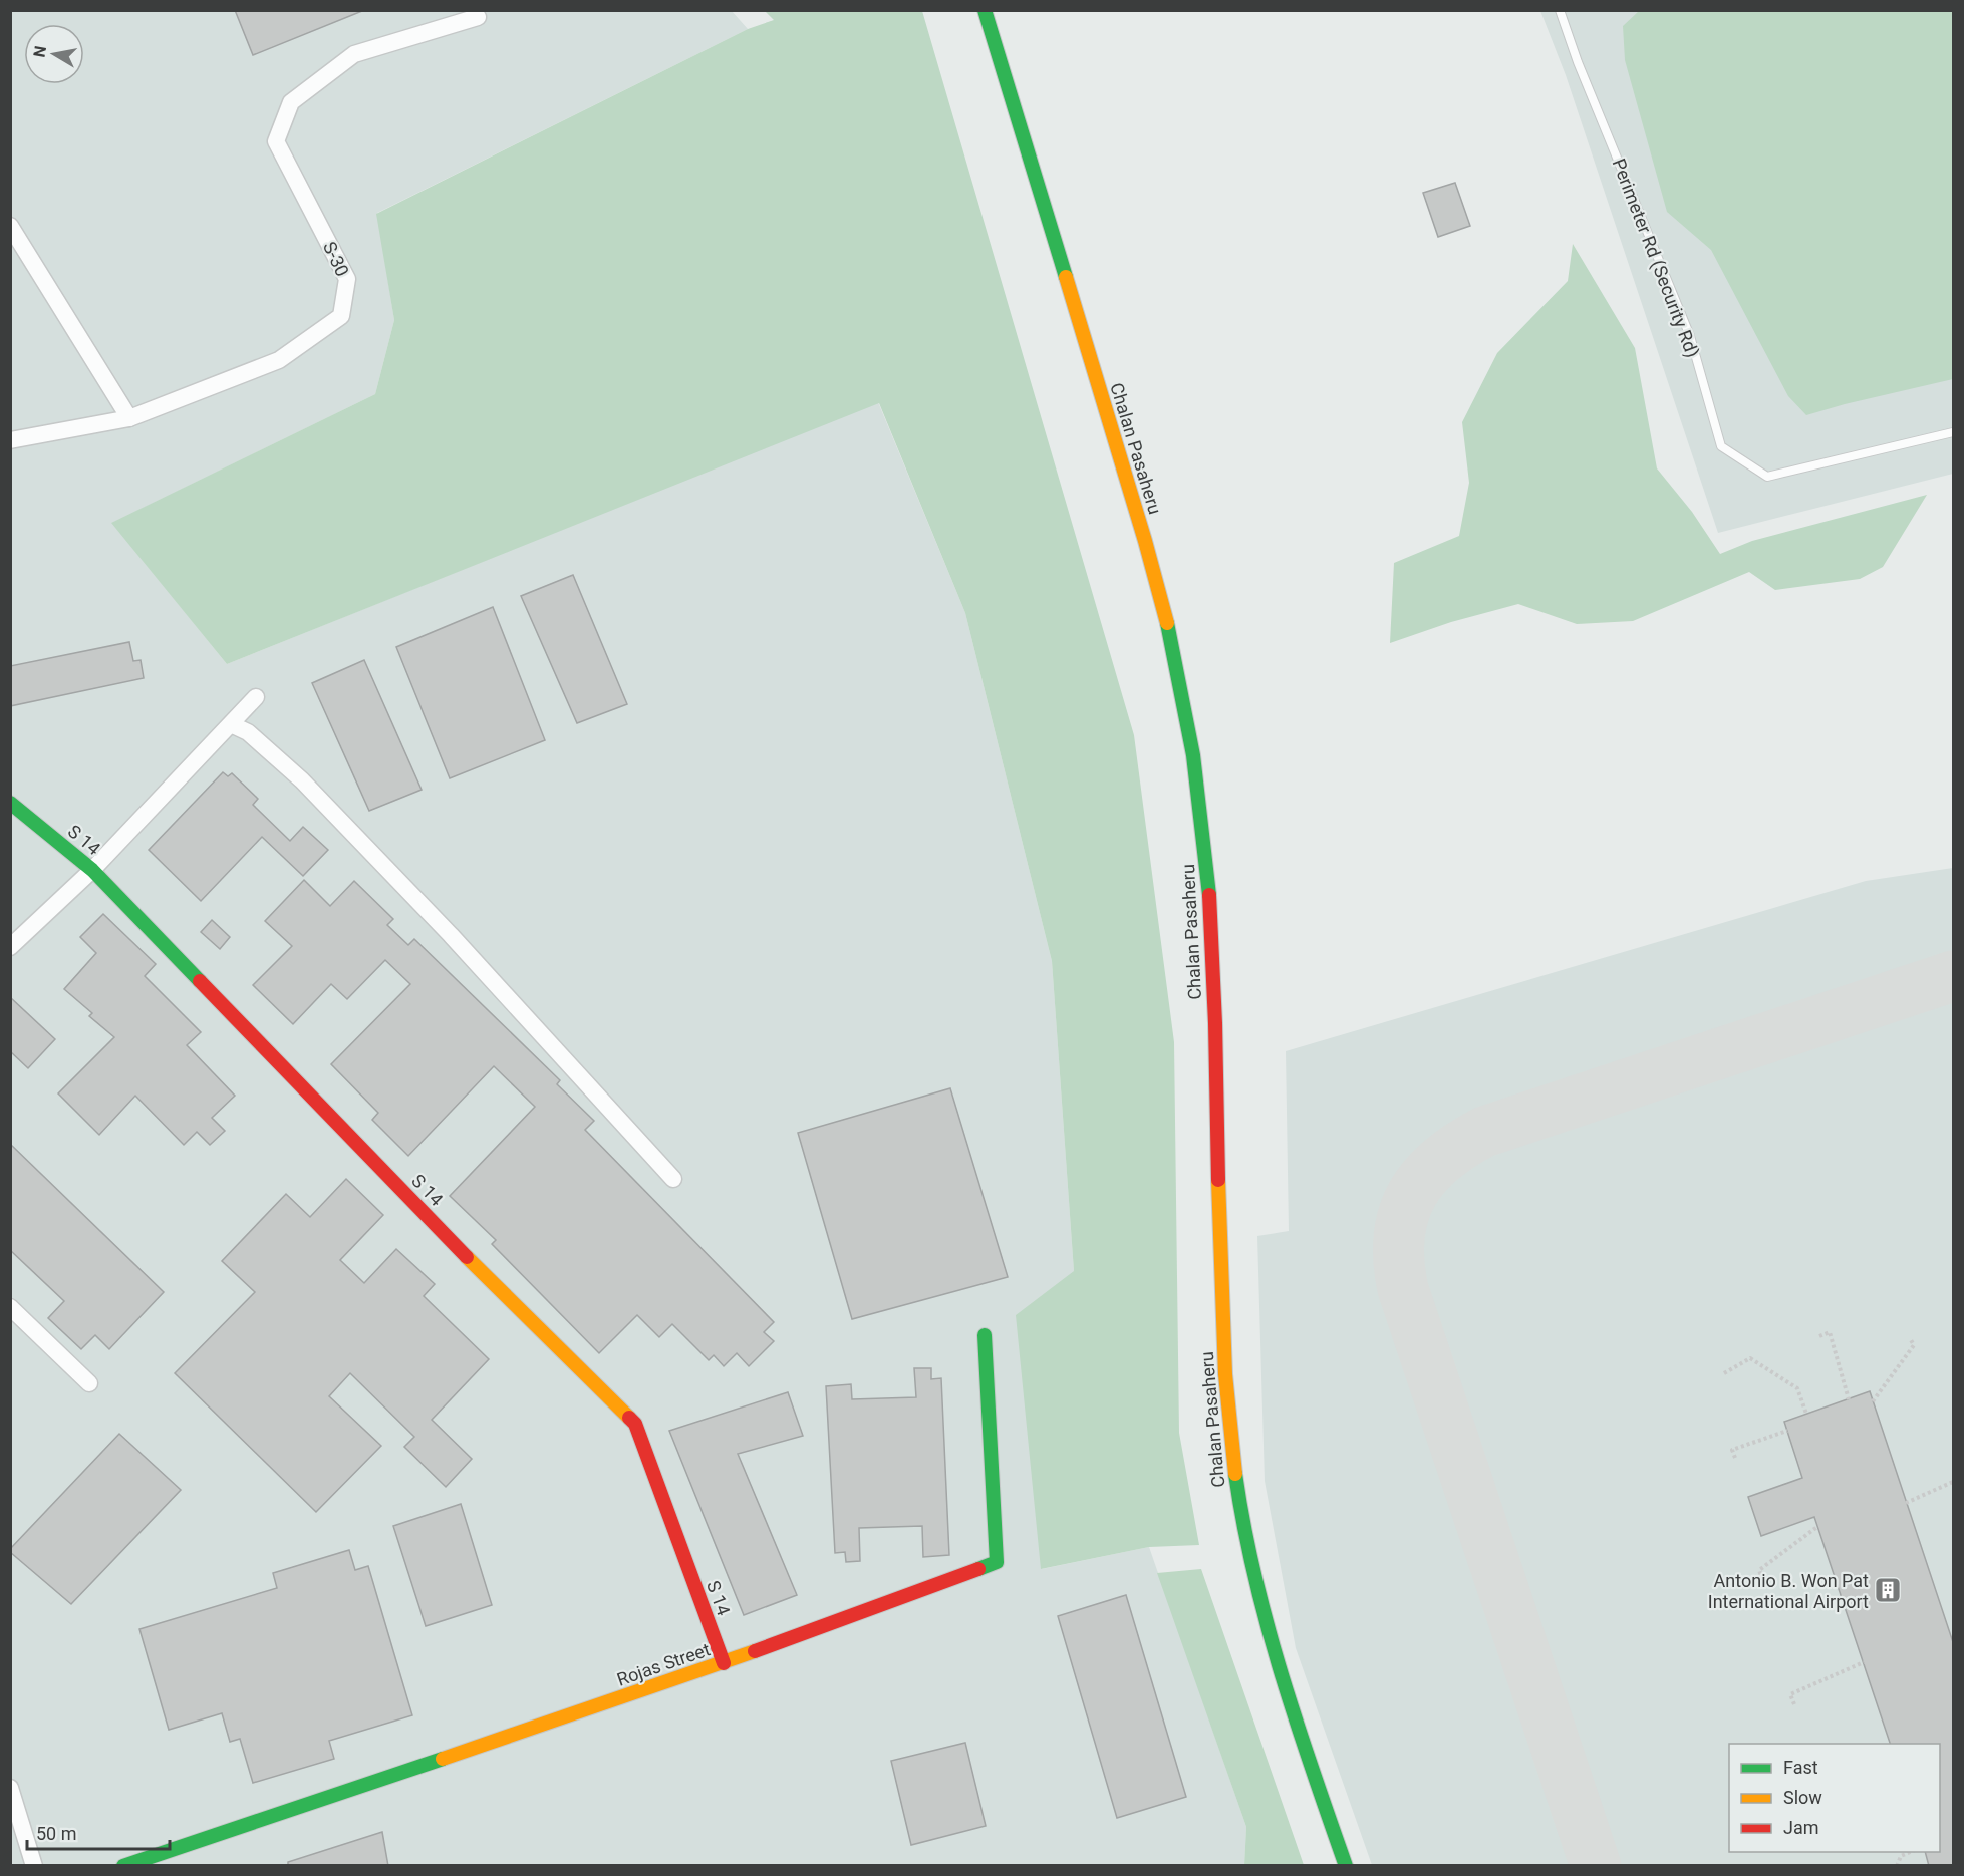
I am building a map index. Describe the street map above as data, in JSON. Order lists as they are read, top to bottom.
{
  "streets": {
    "street": [
      "S-30",
      "Chalan Pasaheru",
      "S 14",
      "Rojas Street"
    ],
    "lane": ["Perimeter Rd (Security Rd)"]
  },
  "crossings": [
    ["S 14", "Rojas Street"]
  ],
  "places": {
    "building": ["Antonio B. Won Pat International Airport"]
  },
  "legend": ["Fast", "Slow", "Jam"],
  "scale_bar": "50 m",
  "north": "left"
}
